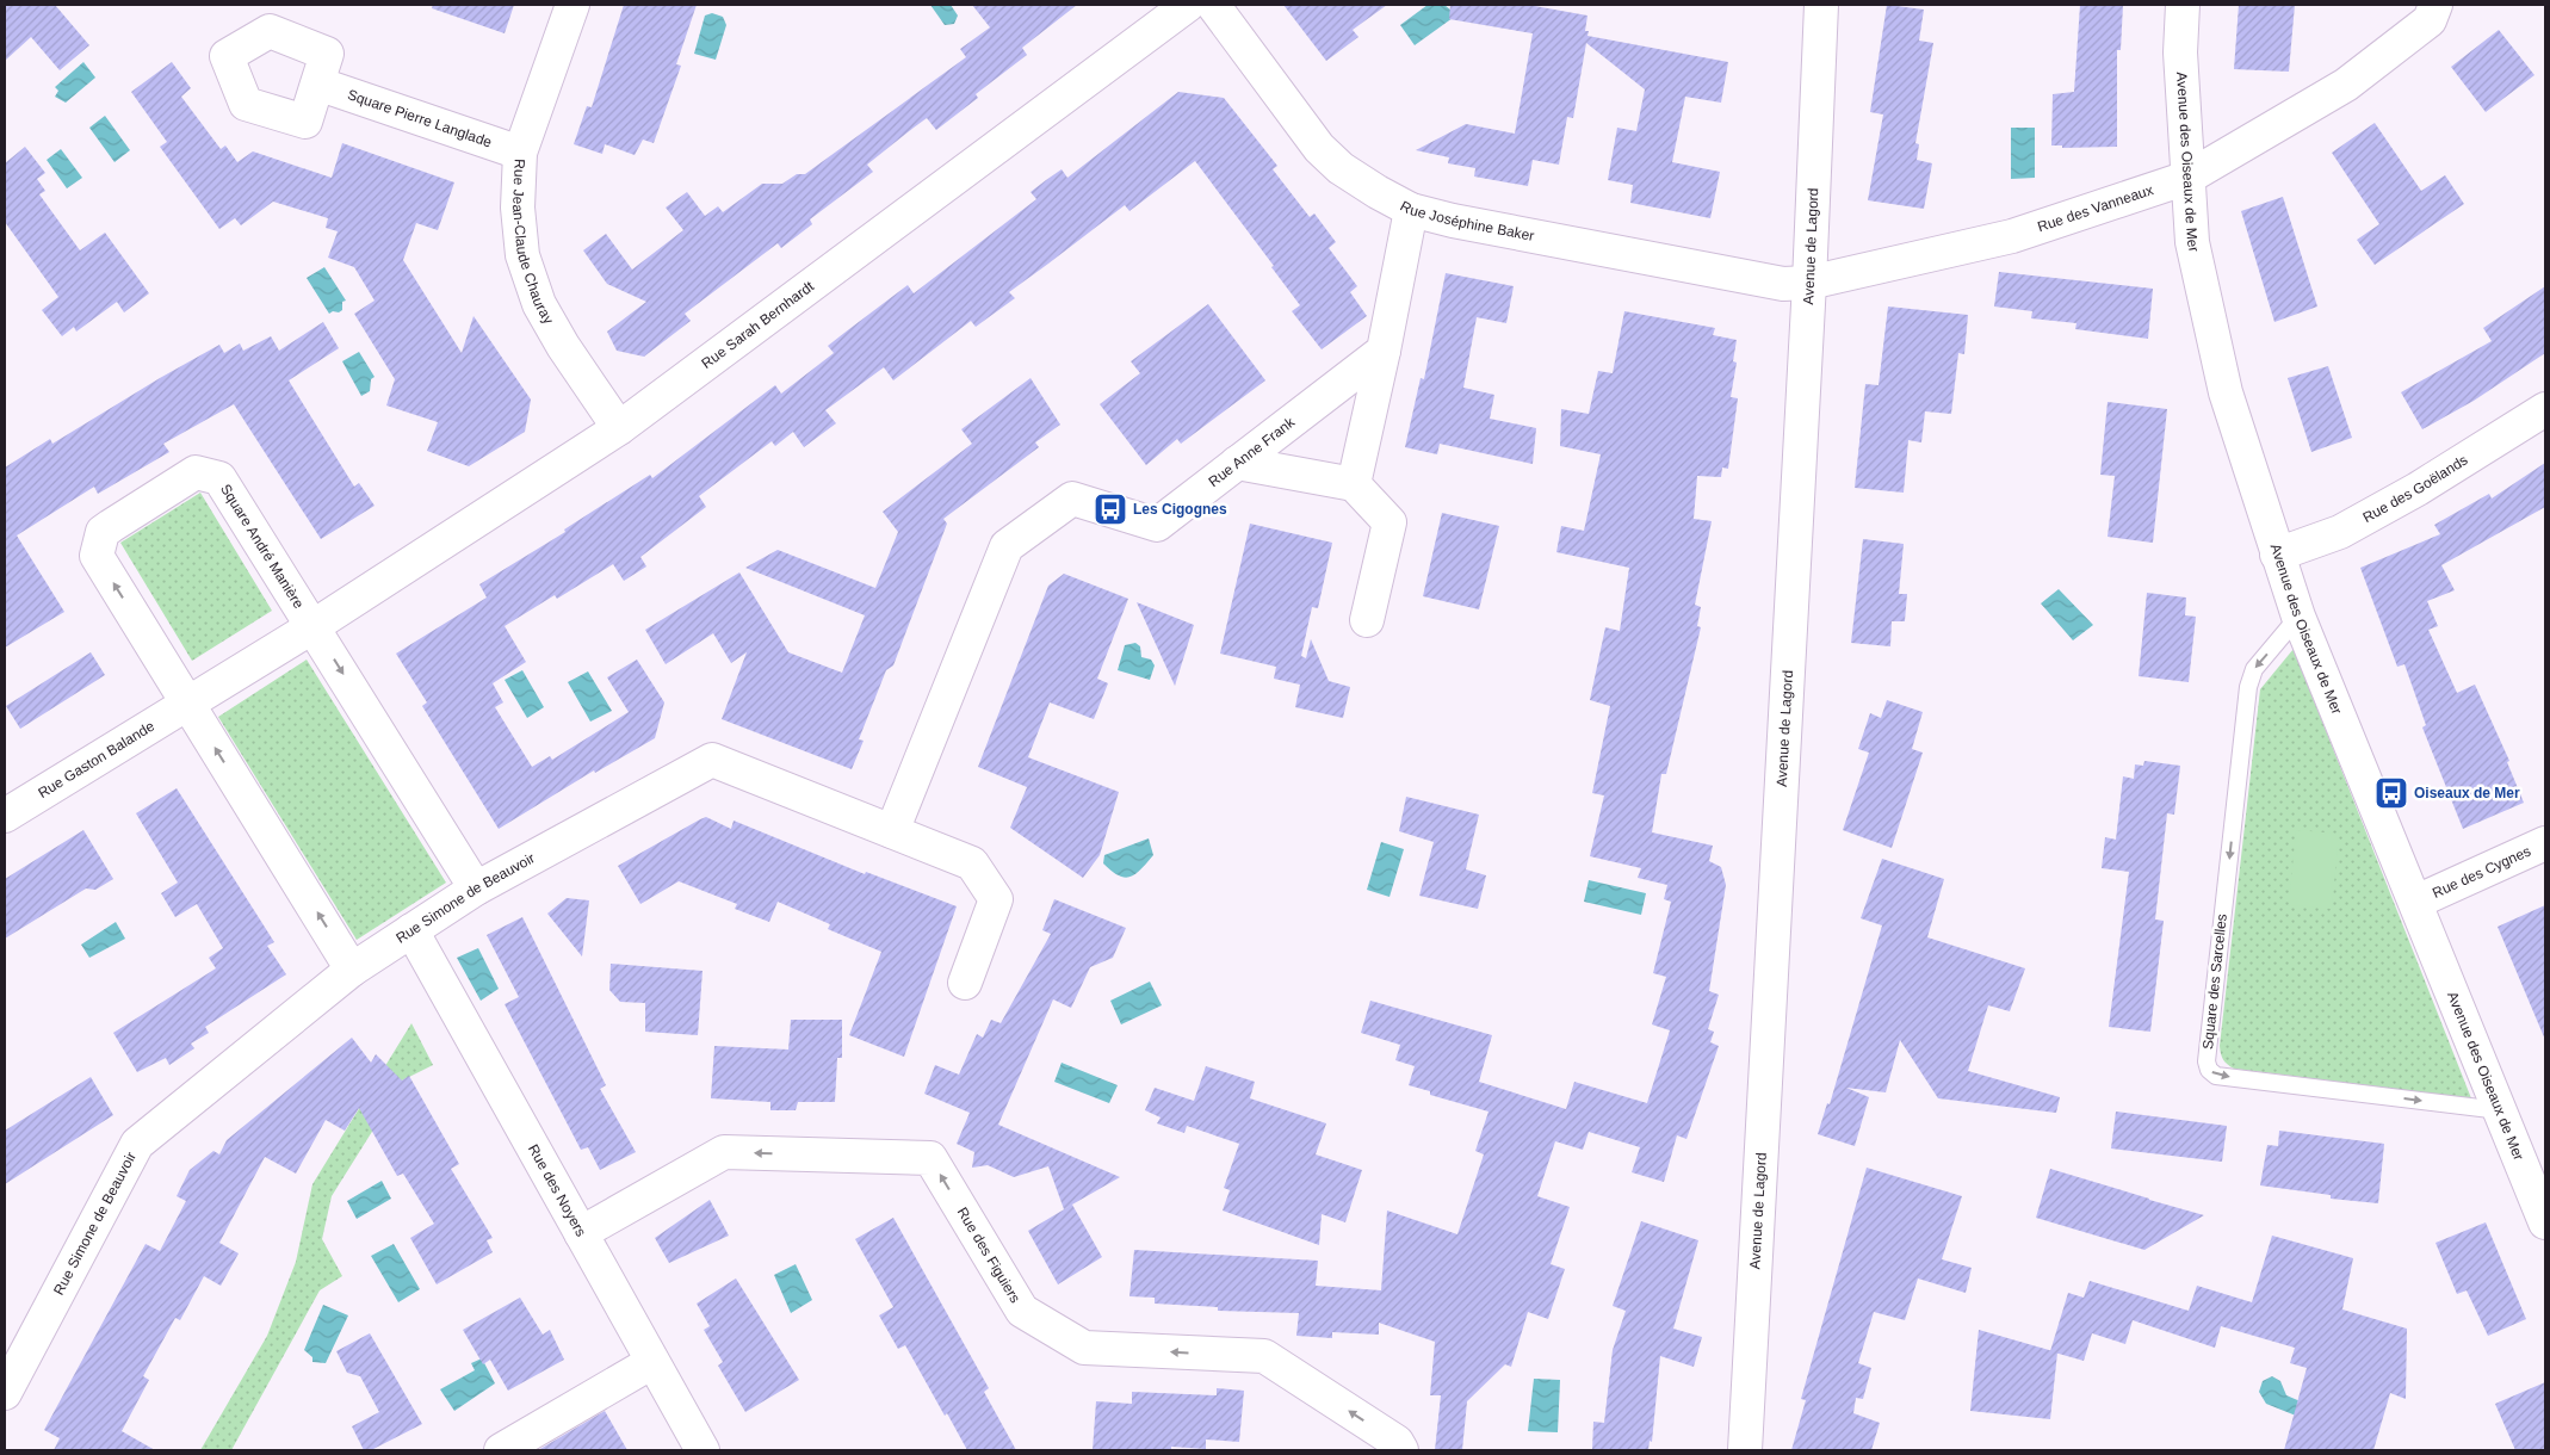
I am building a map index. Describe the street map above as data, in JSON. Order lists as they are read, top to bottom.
{
  "streets": {
    "street": [
      "Square Pierre Langlade",
      "Avenue des Oiseaux de Mer",
      "Rue des Vanneaux",
      "Rue Joséphine Baker",
      "Rue Jean-Claude Chauray",
      "Avenue de Lagord",
      "Rue Sarah Bernhardt",
      "Rue Anne Frank",
      "Rue des Goëlands",
      "Square André Manière",
      "Rue Gaston Balande",
      "Rue des Cygnes",
      "Rue Simone de Beauvoir",
      "Rue des Noyers",
      "Rue des Figuiers"
    ],
    "lane": ["Square des Sarcelles"]
  },
  "crossings": [
    ["Square Pierre Langlade", "Rue Jean-Claude Chauray"],
    ["Avenue des Oiseaux de Mer", "Rue des Vanneaux"],
    ["Avenue des Oiseaux de Mer", "Rue des Goëlands"],
    ["Avenue des Oiseaux de Mer", "Rue des Cygnes"],
    ["Avenue des Oiseaux de Mer", "Square des Sarcelles"],
    ["Rue des Vanneaux", "Rue Joséphine Baker"],
    ["Rue des Vanneaux", "Avenue de Lagord"],
    ["Rue Joséphine Baker", "Avenue de Lagord"],
    ["Rue Jean-Claude Chauray", "Rue Sarah Bernhardt"],
    ["Rue Sarah Bernhardt", "Square André Manière"],
    ["Rue Sarah Bernhardt", "Rue Gaston Balande"],
    ["Rue Anne Frank", "Rue Simone de Beauvoir"],
    ["Square André Manière", "Rue Gaston Balande"],
    ["Square André Manière", "Rue Simone de Beauvoir"],
    ["Rue Simone de Beauvoir", "Rue des Noyers"],
    ["Rue des Noyers", "Rue des Figuiers"]
  ],
  "one_way": ["Rue des Figuiers"],
  "places": {
    "bus stop": ["Les Cigognes", "Oiseaux de Mer"]
  }
}
